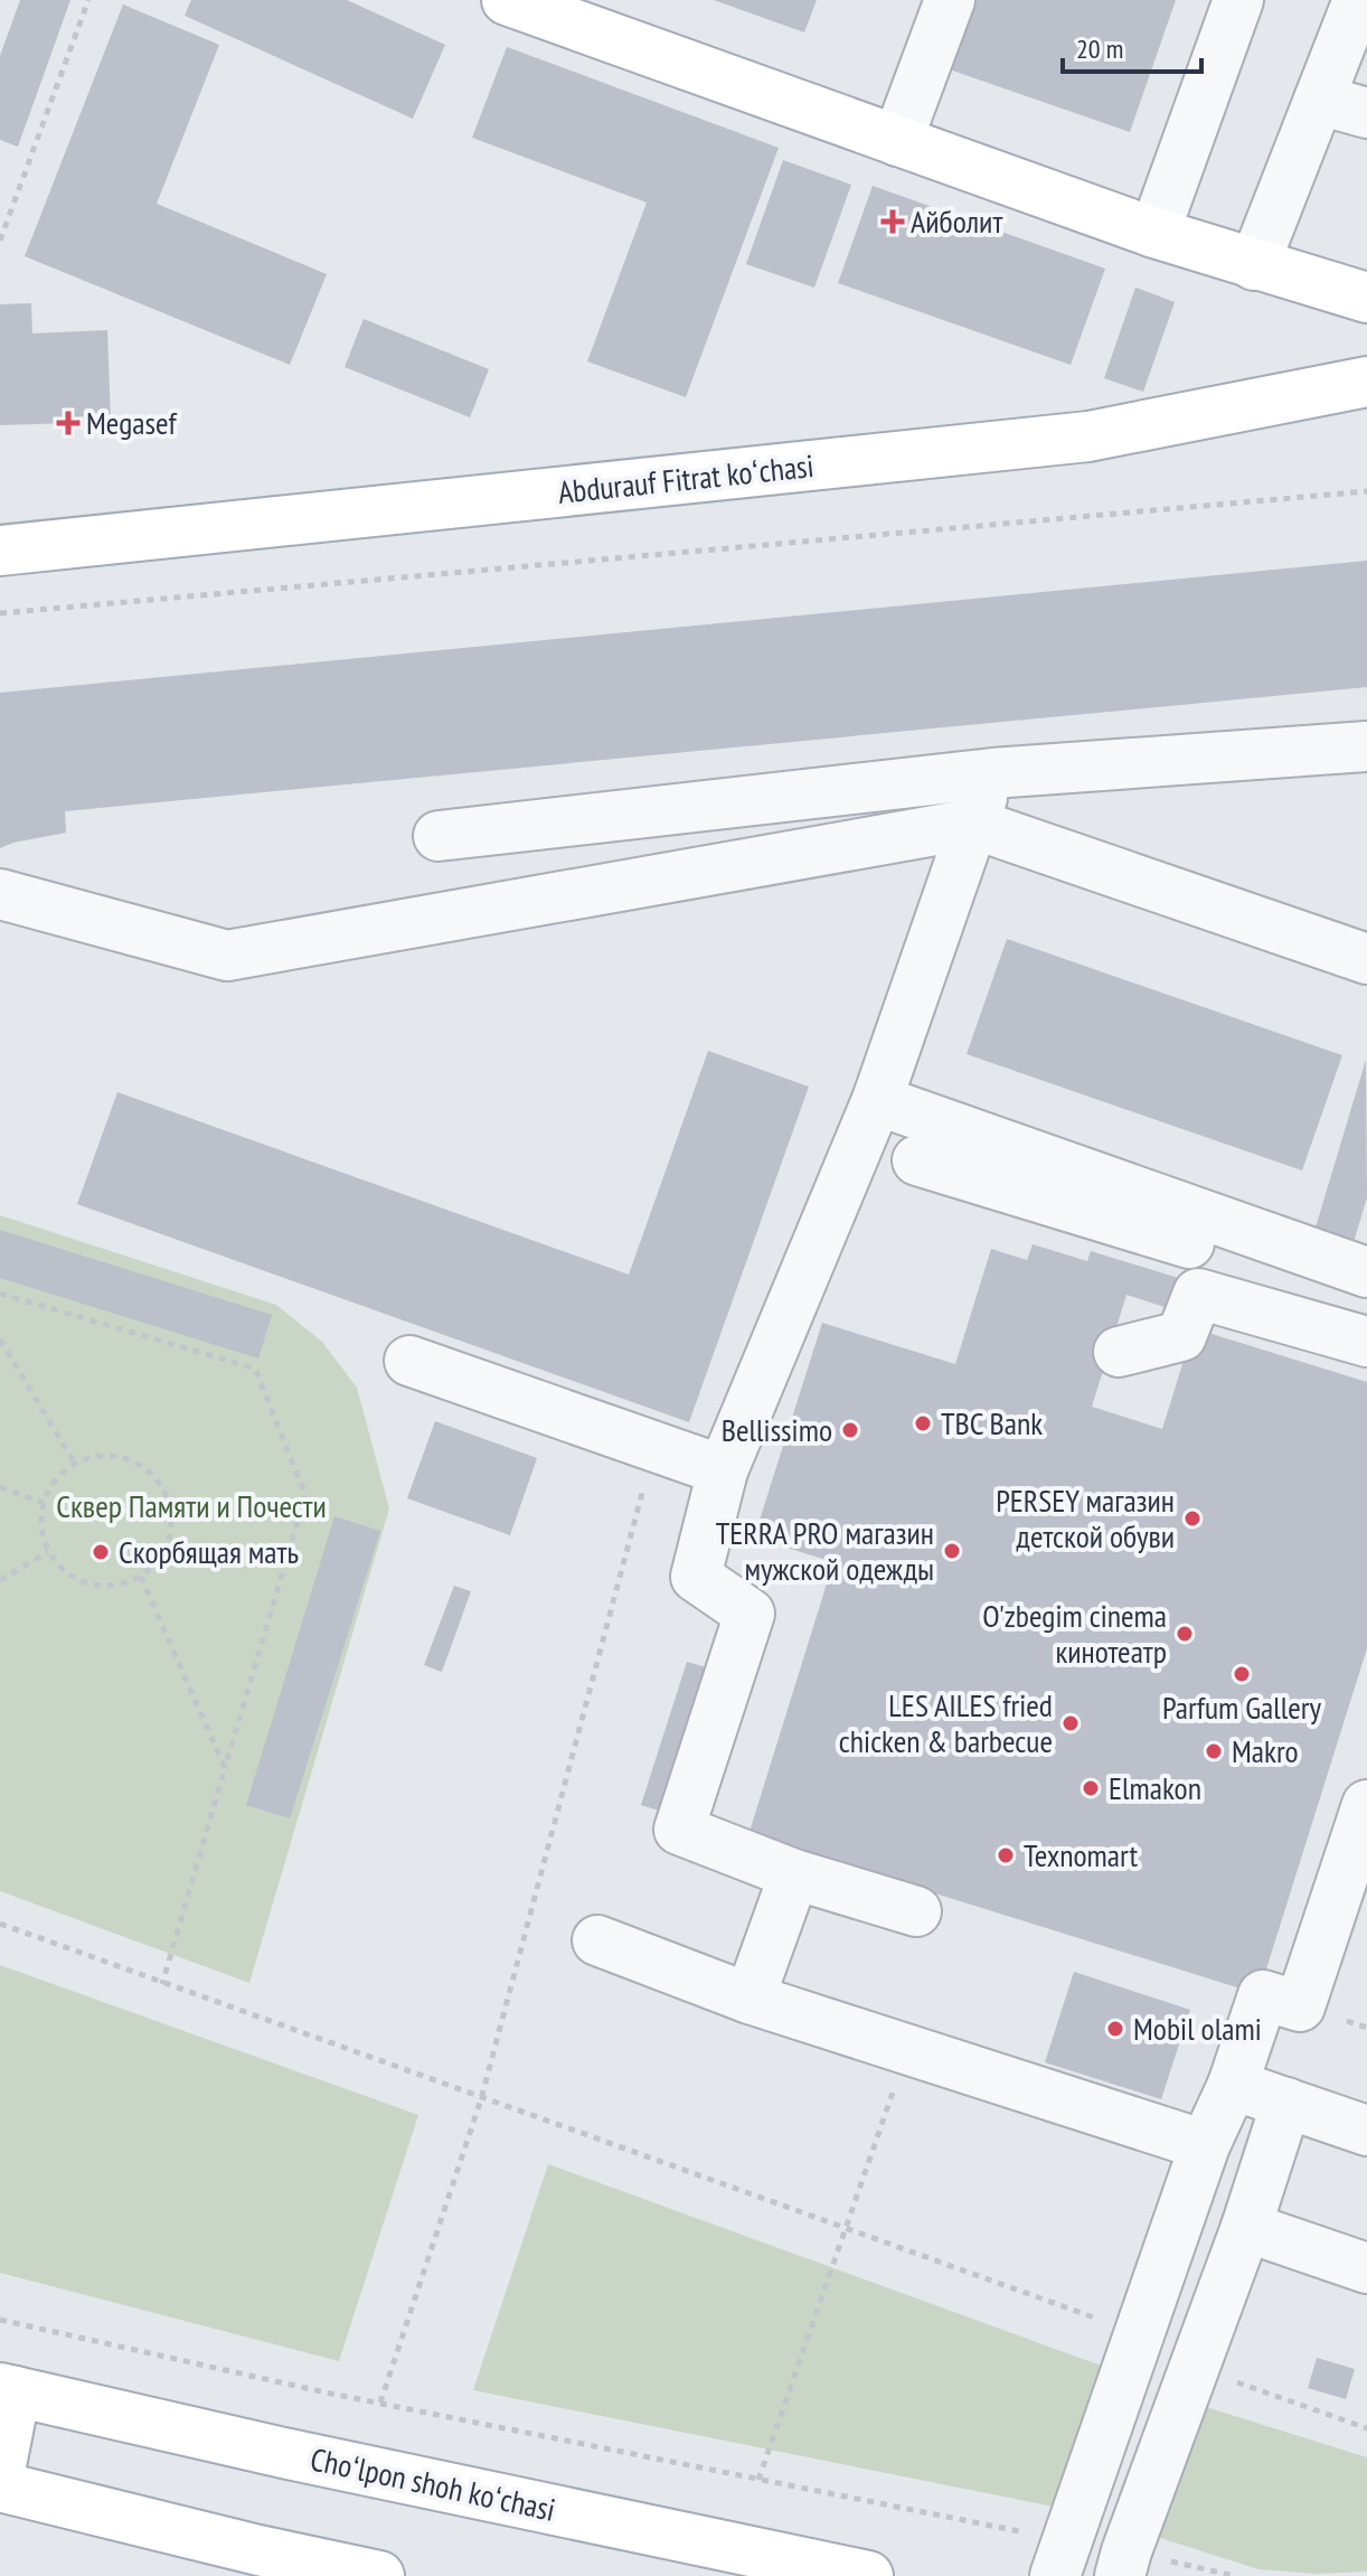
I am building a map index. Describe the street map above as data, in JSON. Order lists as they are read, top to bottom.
{
  "streets": {
    "main road": ["Abdurauf Fitrat koʻchasi", "Choʻlpon shoh koʻchasi"]
  },
  "parks": ["Сквер Памяти и Почести"],
  "places": {
    "health": ["Айболит", "Megasef"],
    "other": [
      "TBC Bank",
      "Bellissimo",
      "PERSEY магазин детской обуви",
      "TERRA PRO магазин мужской одежды",
      "Скорбящая мать",
      "O'zbegim cinema кинотеатр",
      "Parfum Gallery",
      "LES AILES fried chicken & barbecue",
      "Makro",
      "Elmakon",
      "Texnomart",
      "Mobil olami"
    ]
  },
  "scale_bar": "20 m"
}
